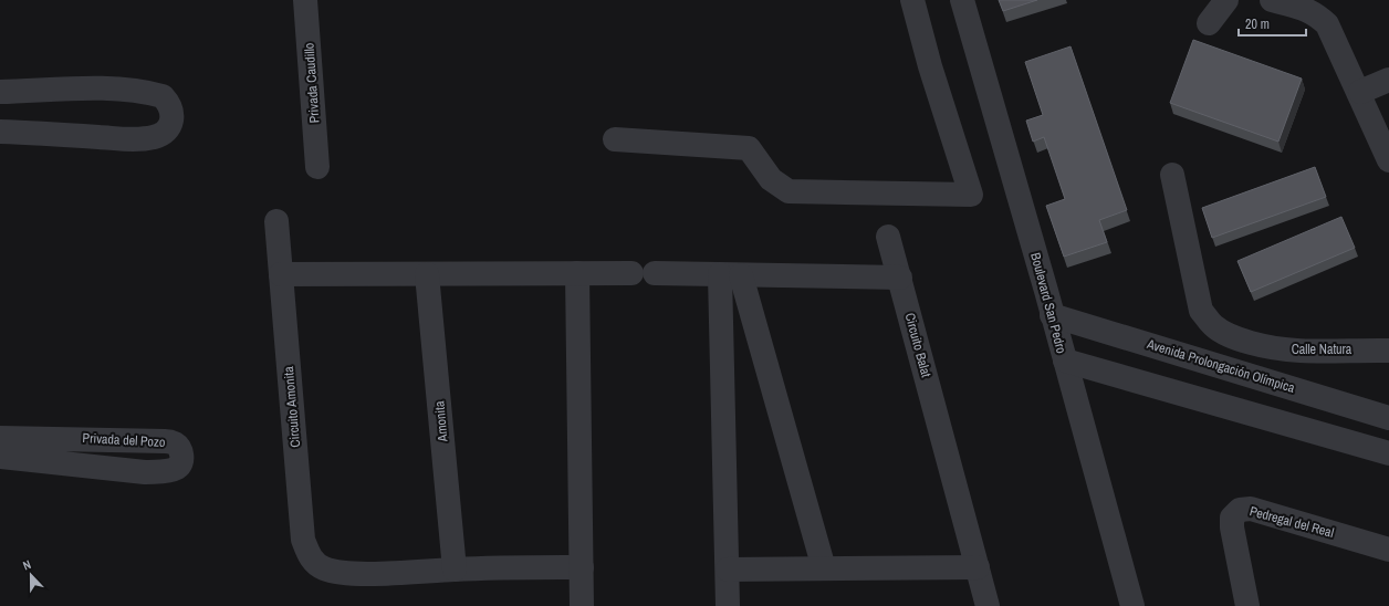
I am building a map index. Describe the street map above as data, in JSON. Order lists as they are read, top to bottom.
{
  "streets": {
    "street": [
      "Privada Caudillo",
      "Boulevard San Pedro",
      "Circuito Balat",
      "Calle Natura",
      "Avenida Prolongación Olímpica",
      "Circuito Amonita",
      "Amonita",
      "Privada del Pozo",
      "Pedregal del Real"
    ]
  },
  "crossings": [
    ["Boulevard San Pedro", "Avenida Prolongación Olímpica"],
    ["Circuito Amonita", "Amonita"]
  ],
  "scale_bar": "20 m",
  "north": "top"
}
